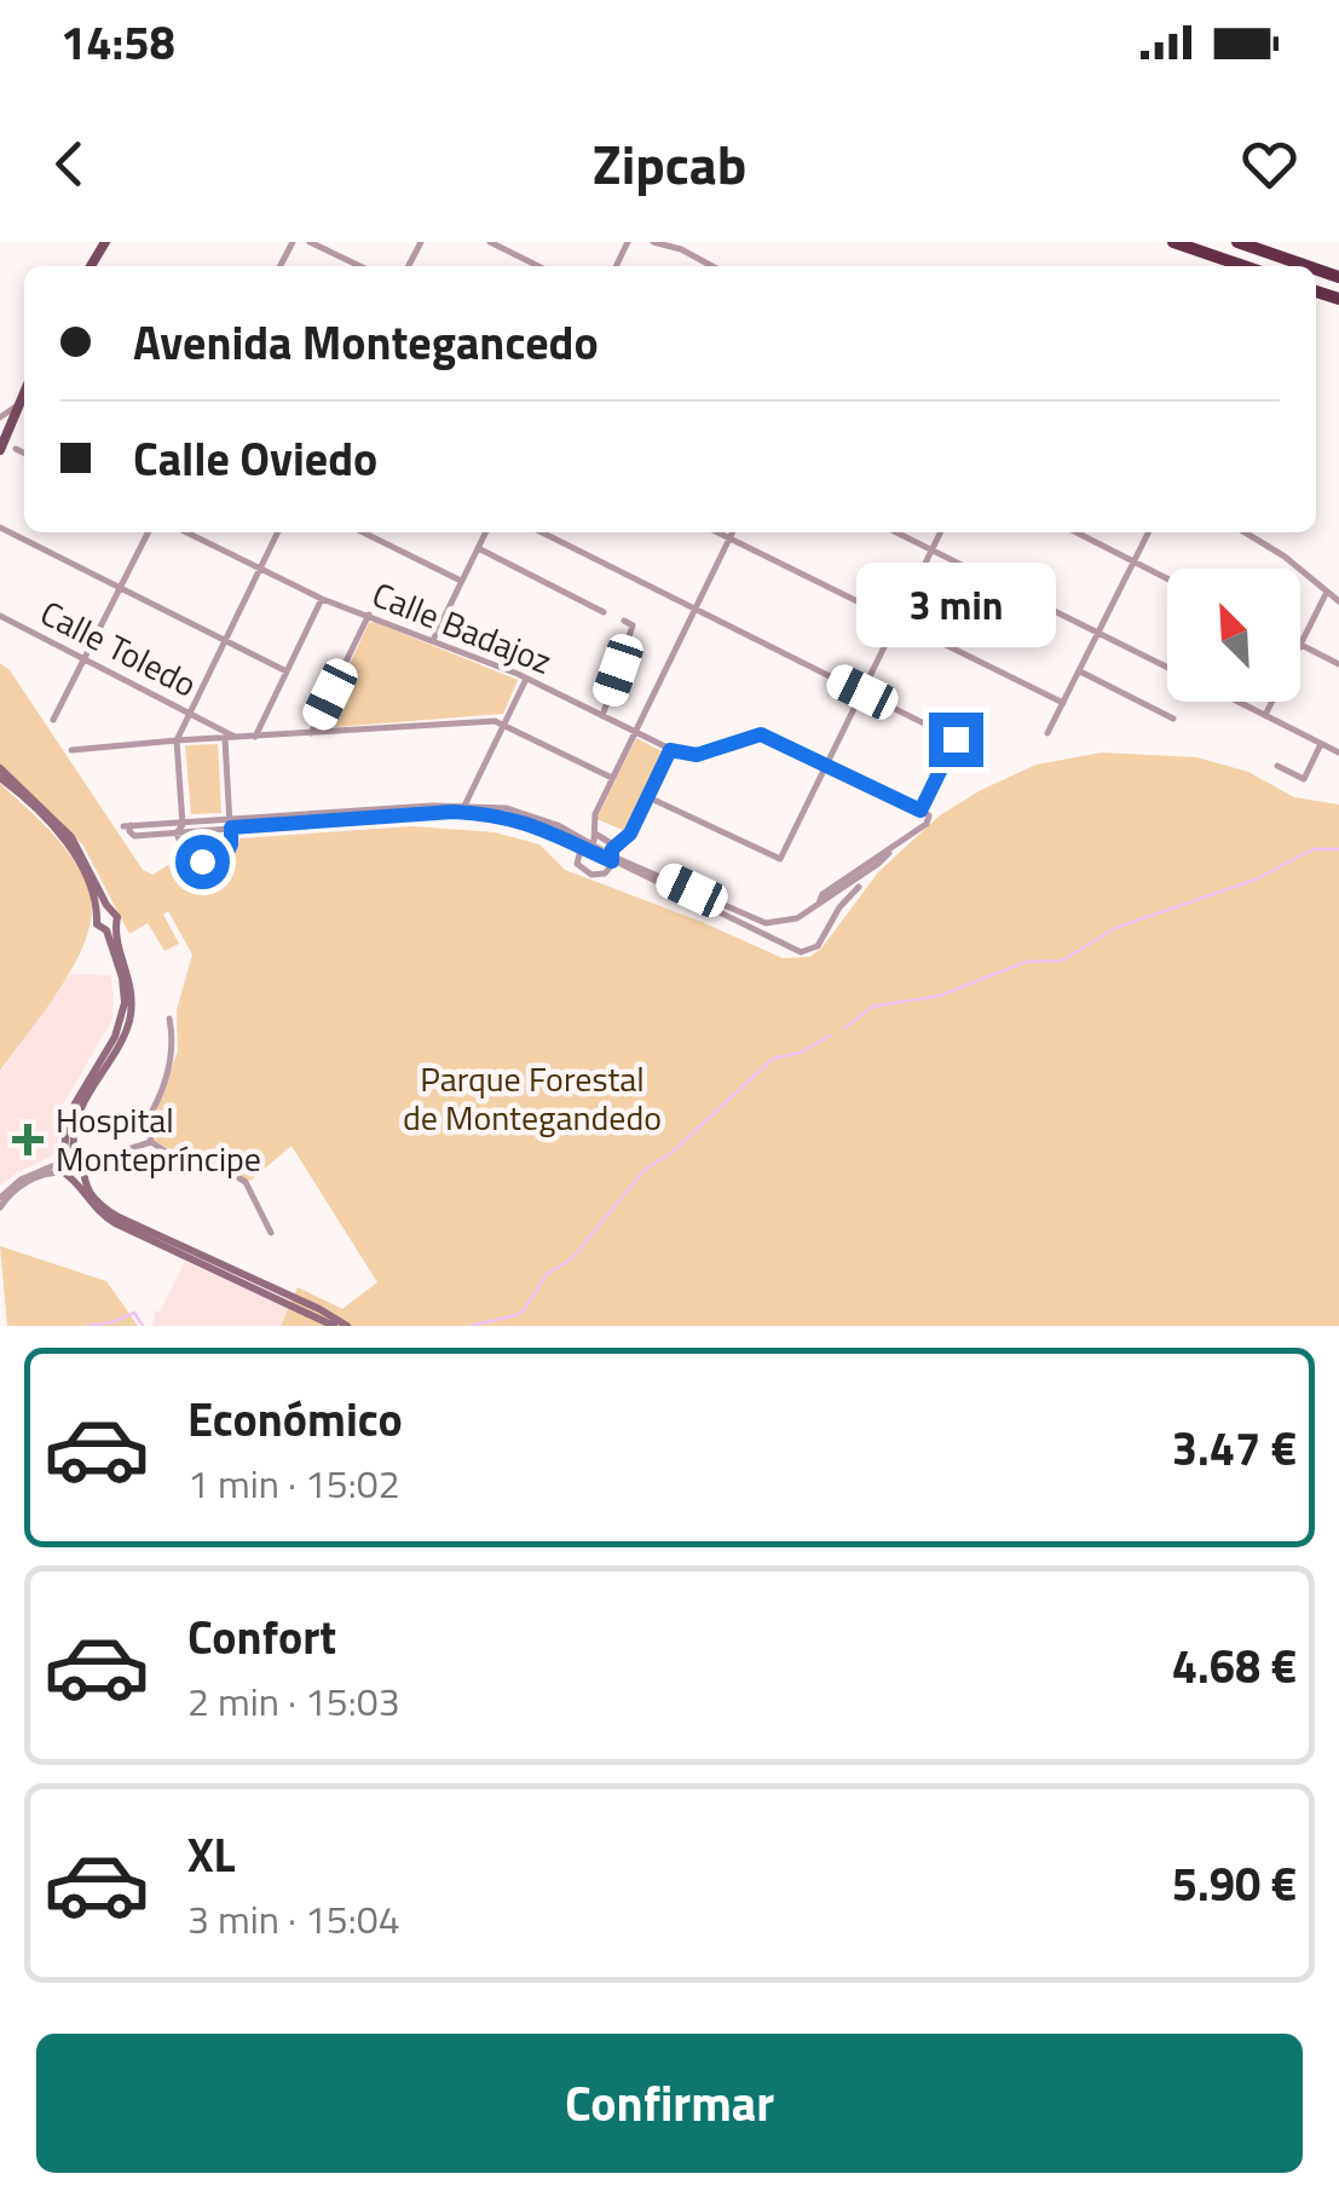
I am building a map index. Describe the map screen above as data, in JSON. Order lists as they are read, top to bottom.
{
  "streets": {
    "street": ["Calle Badajoz", "Calle Toledo"]
  },
  "parks": ["Parque Forestal de Montegandedo"],
  "places": {
    "health": ["Hospital Montepríncipe"]
  },
  "north": "top left",
  "page": {
    "status": "14:58",
    "header": "Zipcab",
    "banner": ["Avenida Montegancedo", "Calle Oviedo"],
    "bubble": "3 min",
    "list": [
      {
        "name": "Económico",
        "note": "1 min · 15:02",
        "value": "3.47 €"
      },
      {
        "name": "Confort",
        "note": "2 min · 15:03",
        "value": "4.68 €"
      },
      {
        "name": "XL",
        "note": "3 min · 15:04",
        "value": "5.90 €"
      }
    ],
    "buttons": "Confirmar"
  }
}
